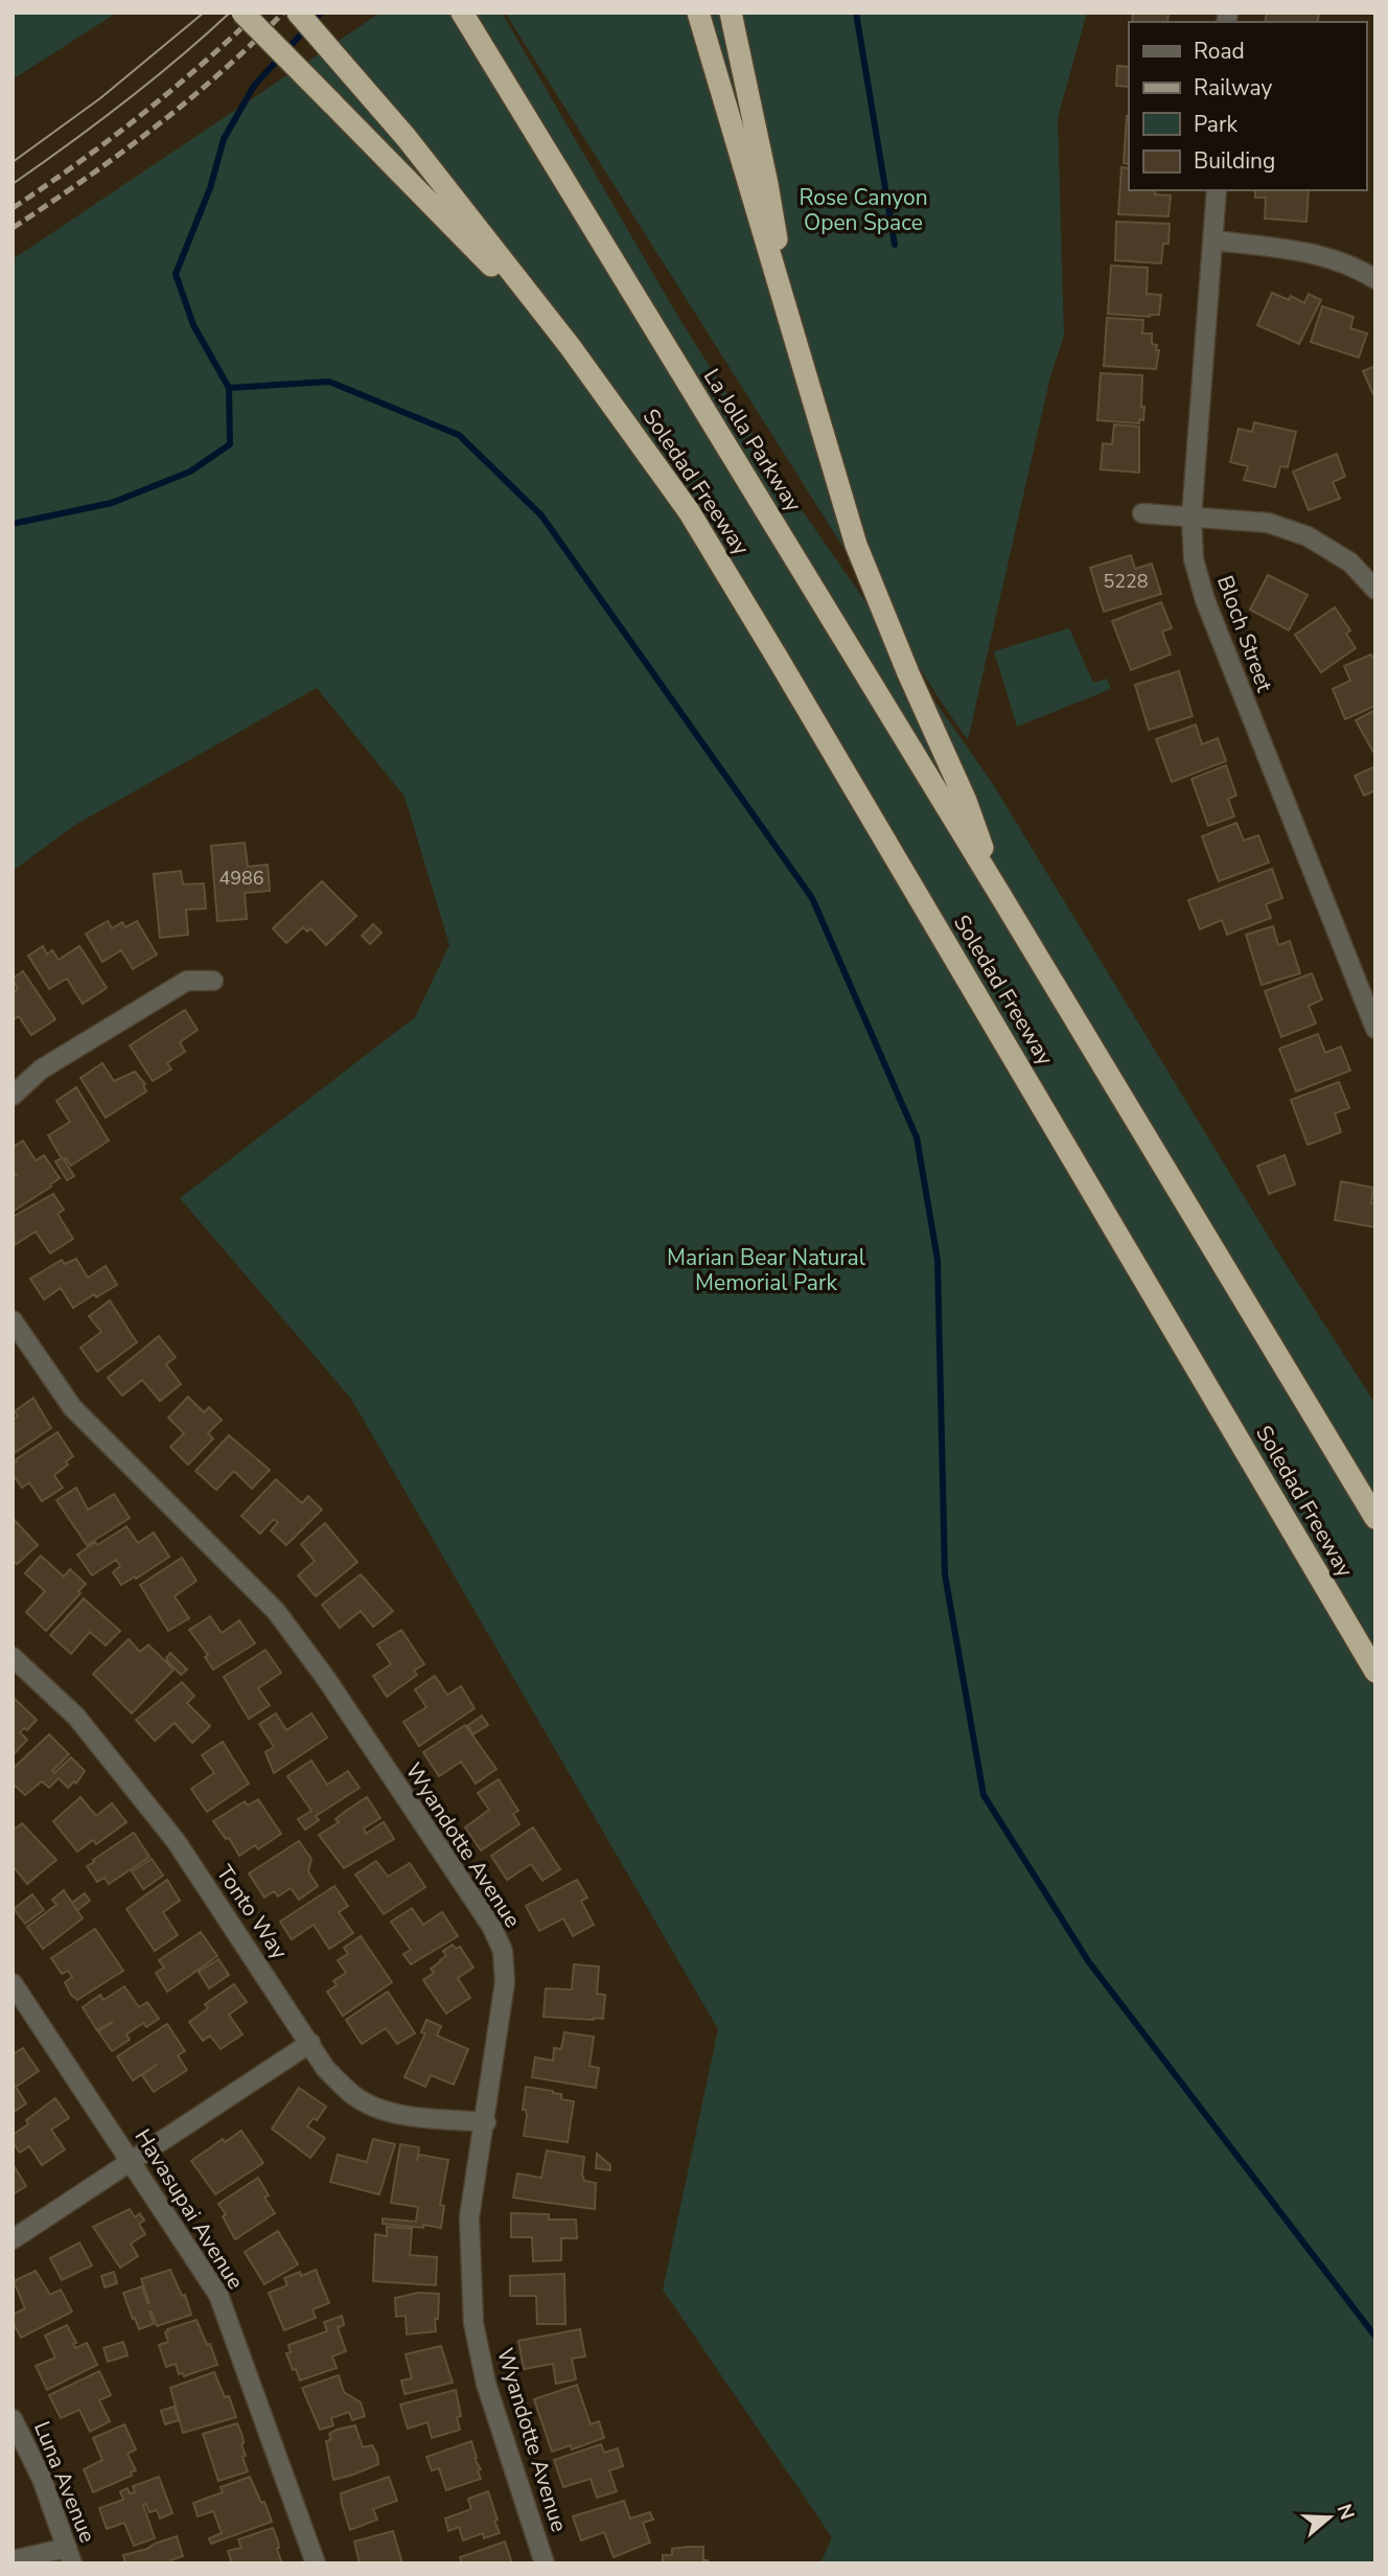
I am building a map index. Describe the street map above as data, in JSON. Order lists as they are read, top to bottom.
{
  "streets": {
    "highway": ["La Jolla Parkway", "Soledad Freeway"],
    "street": [
      "Bloch Street",
      "Wyandotte Avenue",
      "Tonto Way",
      "Havasupai Avenue",
      "Luna Avenue"
    ]
  },
  "crossings": [
    ["La Jolla Parkway", "Soledad Freeway"],
    ["Wyandotte Avenue", "Tonto Way"]
  ],
  "parks": ["Rose Canyon Open Space", "Marian Bear Natural Memorial Park"],
  "house_numbers": ["5228", "4986"],
  "legend": [
    "Road",
    "Railway",
    "Park",
    "Building"
  ],
  "north": "right"
}
